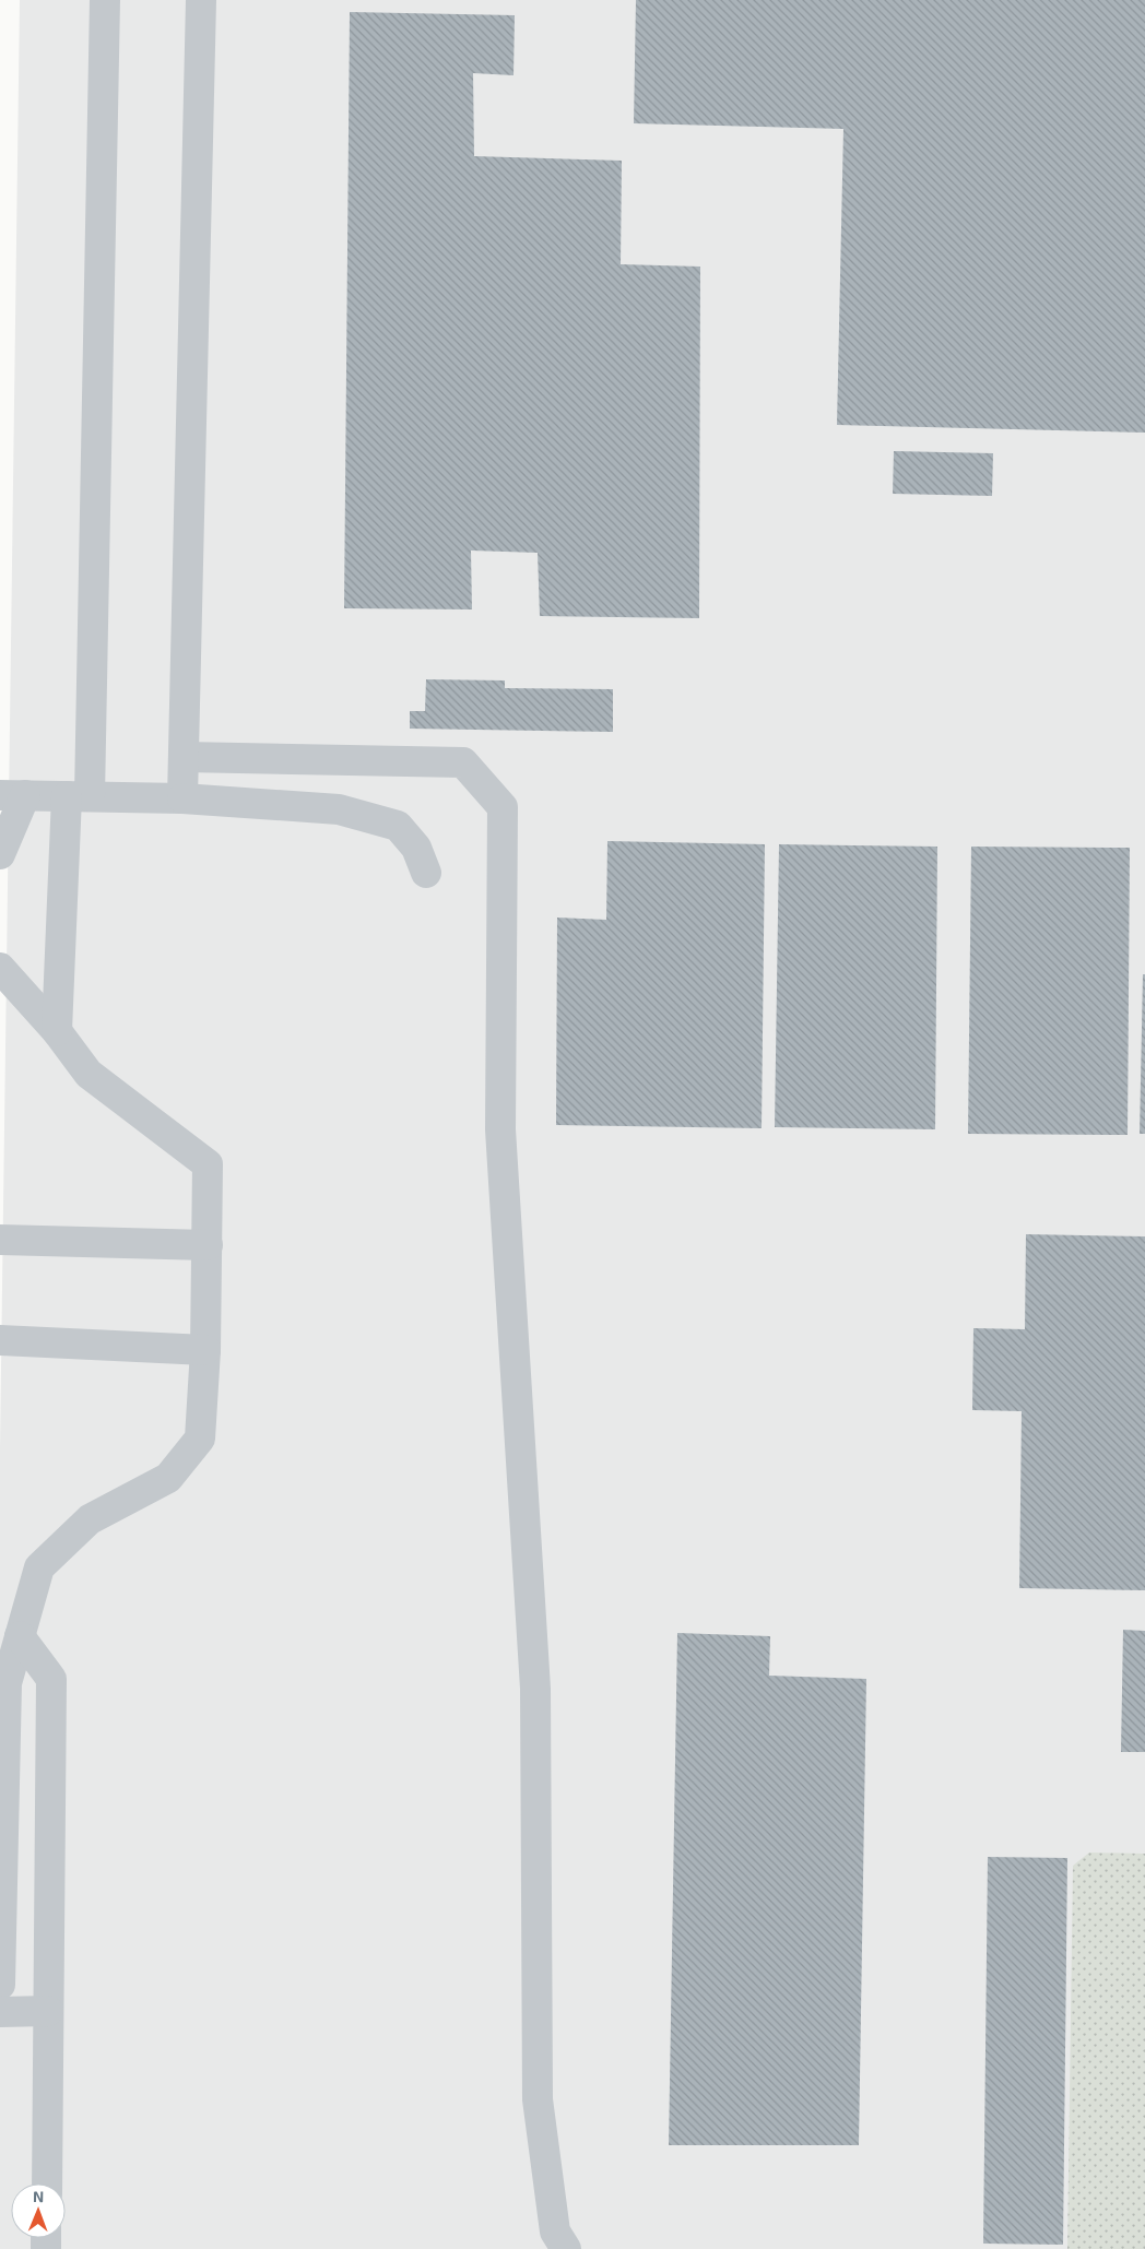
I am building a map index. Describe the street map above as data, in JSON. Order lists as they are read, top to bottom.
{
  "north": "top"
}
